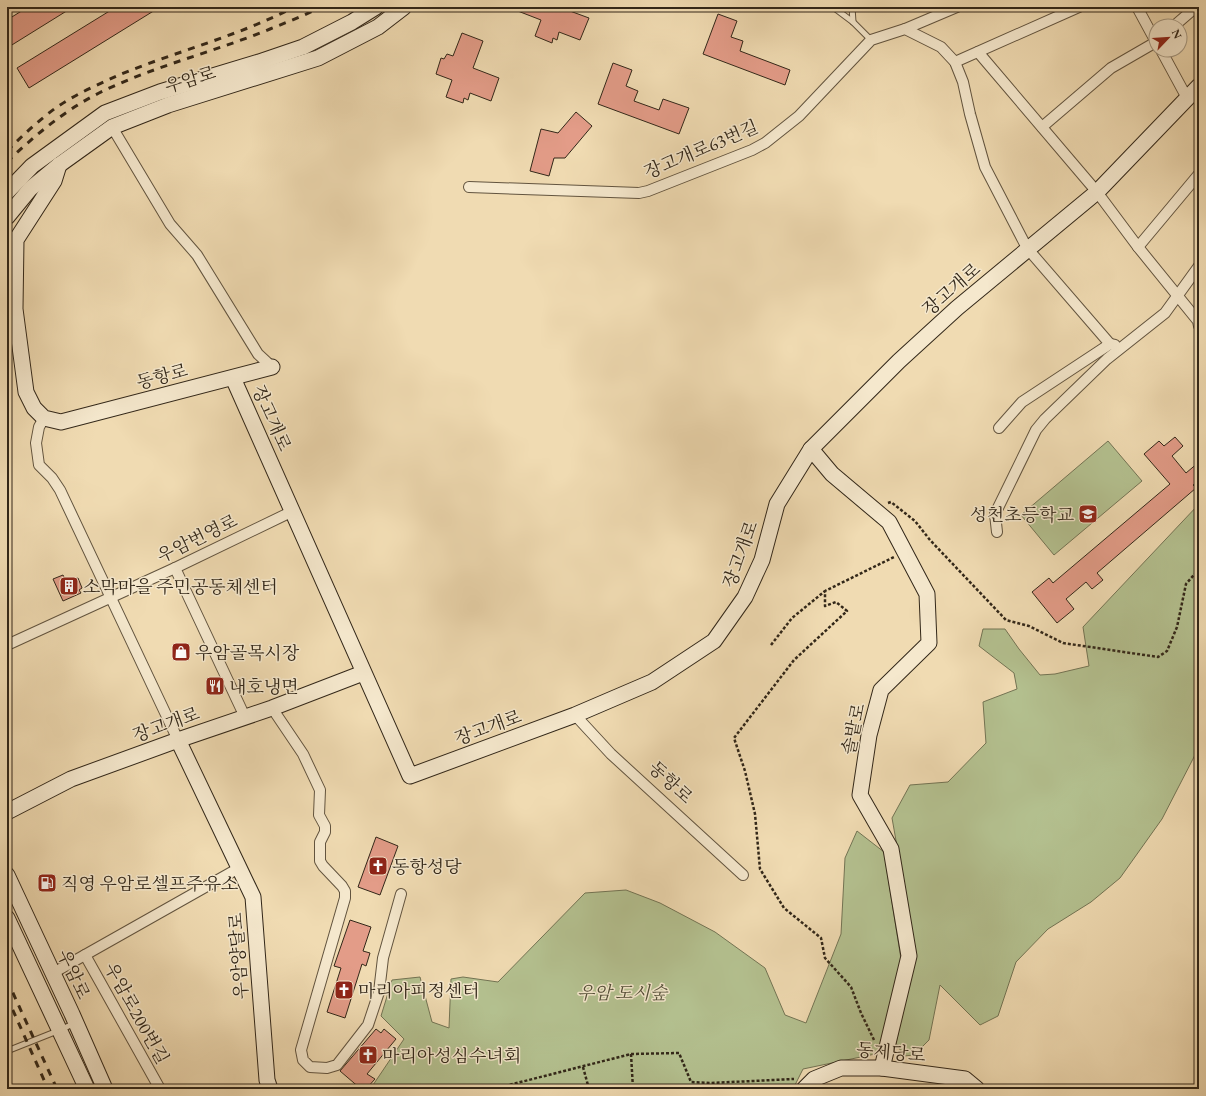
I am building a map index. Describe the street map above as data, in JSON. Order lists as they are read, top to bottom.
{
  "streets": {
    "street": [
      "우암로",
      "장고개로63번길",
      "장고개로",
      "동항로",
      "우암번영로",
      "솔밭로",
      "우암양달로",
      "우암로200번길",
      "동제당로"
    ]
  },
  "crossings": [
    ["우암로", "동항로"],
    ["장고개로", "동항로"],
    ["장고개로", "우암번영로"],
    ["장고개로", "솔밭로"],
    ["장고개로", "우암양달로"],
    ["솔밭로", "동제당로"]
  ],
  "parks": ["우암 도시숲"],
  "places": {
    "school or university": ["성천초등학교"],
    "building": ["소막마을 주민공동체센터"],
    "shop": ["우암골목시장"],
    "restaurant": ["내호냉면"],
    "church": ["동항성당", "마리아피정센터", "마리아성심수녀회"],
    "fuel station": ["직영 우암로셀프주유소"]
  },
  "north": "top right"
}
